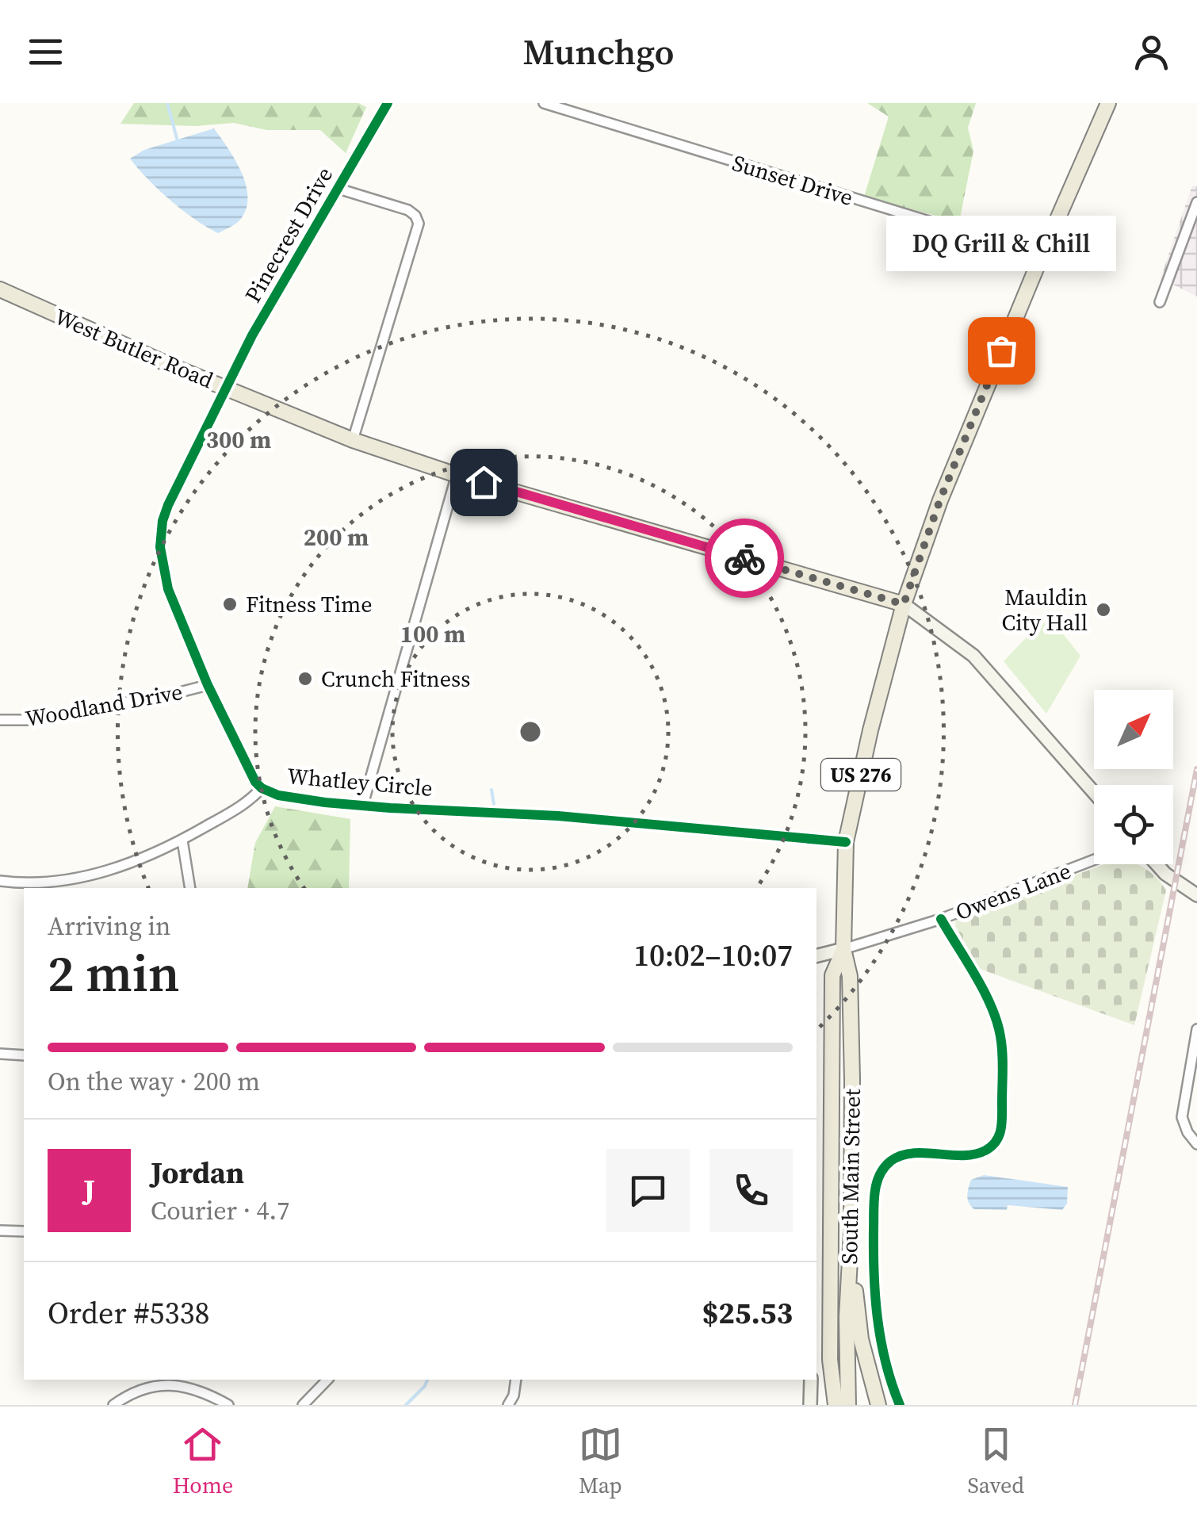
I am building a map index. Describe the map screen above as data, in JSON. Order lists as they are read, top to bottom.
{
  "streets": {
    "main road": [
      "West Butler Road",
      "US 276",
      "Owens Lane",
      "South Main Street"
    ],
    "street": [
      "Sunset Drive",
      "Pinecrest Drive",
      "Woodland Drive",
      "Whatley Circle"
    ]
  },
  "crossings": [
    ["Sunset Drive", "US 276"],
    ["Pinecrest Drive", "West Butler Road"],
    ["Pinecrest Drive", "Whatley Circle"],
    ["West Butler Road", "US 276"],
    ["West Butler Road", "Whatley Circle"],
    ["West Butler Road", "South Main Street"],
    ["Woodland Drive", "Whatley Circle"],
    ["US 276", "South Main Street"],
    ["Whatley Circle", "South Main Street"],
    ["Owens Lane", "South Main Street"]
  ],
  "places": [
    "DQ Grill & Chill",
    "Fitness Time",
    "Mauldin City Hall",
    "Crunch Fitness"
  ],
  "north": "top right",
  "page": {
    "header": "Munchgo",
    "bubble": "DQ Grill & Chill",
    "heading": ["2 min", "Arriving in", "10:02–10:07"],
    "panel": [
      "Jordan",
      "Courier · 4.7",
      "Order #5338",
      "$25.53"
    ],
    "bar": "On the way · 200 m",
    "round": "J",
    "tabs": ["Home", "Map", "Saved"]
  },
  "rings": ["300 m", "200 m", "100 m"]
}
